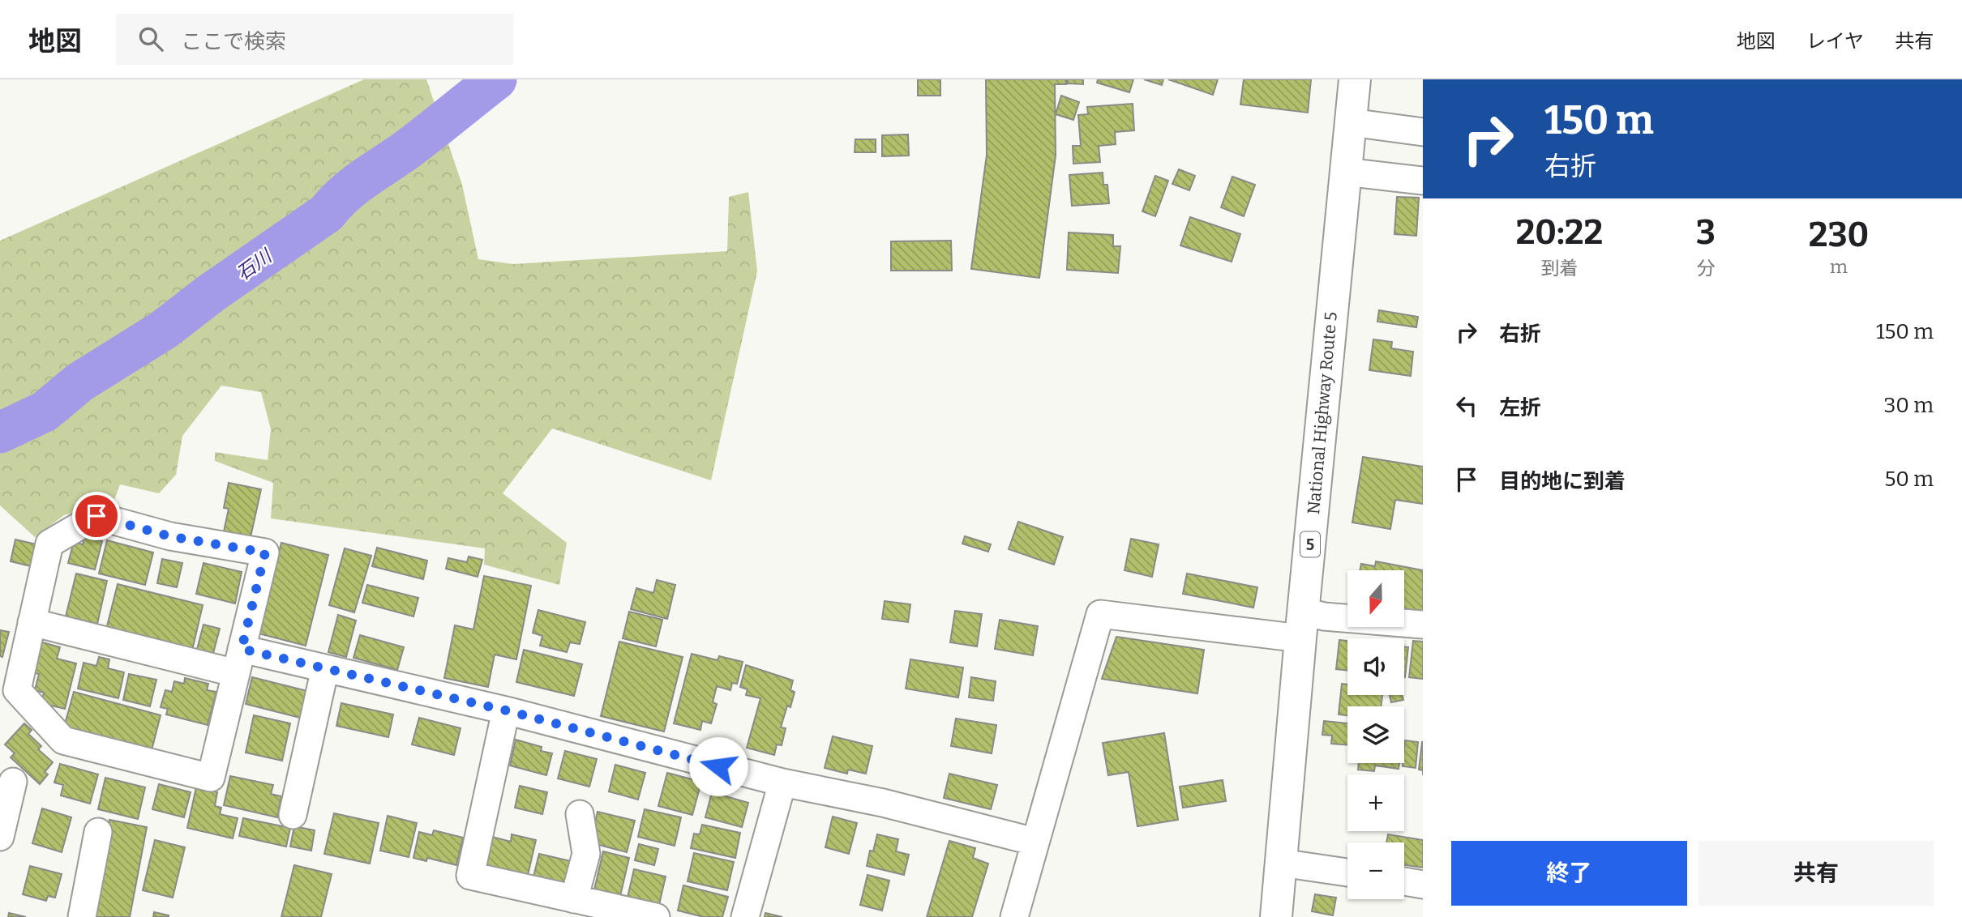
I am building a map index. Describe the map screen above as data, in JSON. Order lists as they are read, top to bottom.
{
  "streets": {
    "highway": ["National Highway Route 5", "5"]
  },
  "water": ["石川"],
  "north": "bottom",
  "page": {
    "header": "地図",
    "search": "ここで検索",
    "nav": ["地図", "レイヤ", "共有"],
    "turn": ["150 m", "右折"],
    "eta": [
      "20:22",
      "到着",
      "3",
      "分",
      "230",
      "m"
    ],
    "list": [
      {
        "name": "右折",
        "value": "150 m"
      },
      {
        "name": "左折",
        "value": "30 m"
      },
      {
        "name": "目的地に到着",
        "value": "50 m"
      }
    ],
    "map_buttons": ["+", "−"],
    "buttons": ["終了", "共有"]
  }
}
